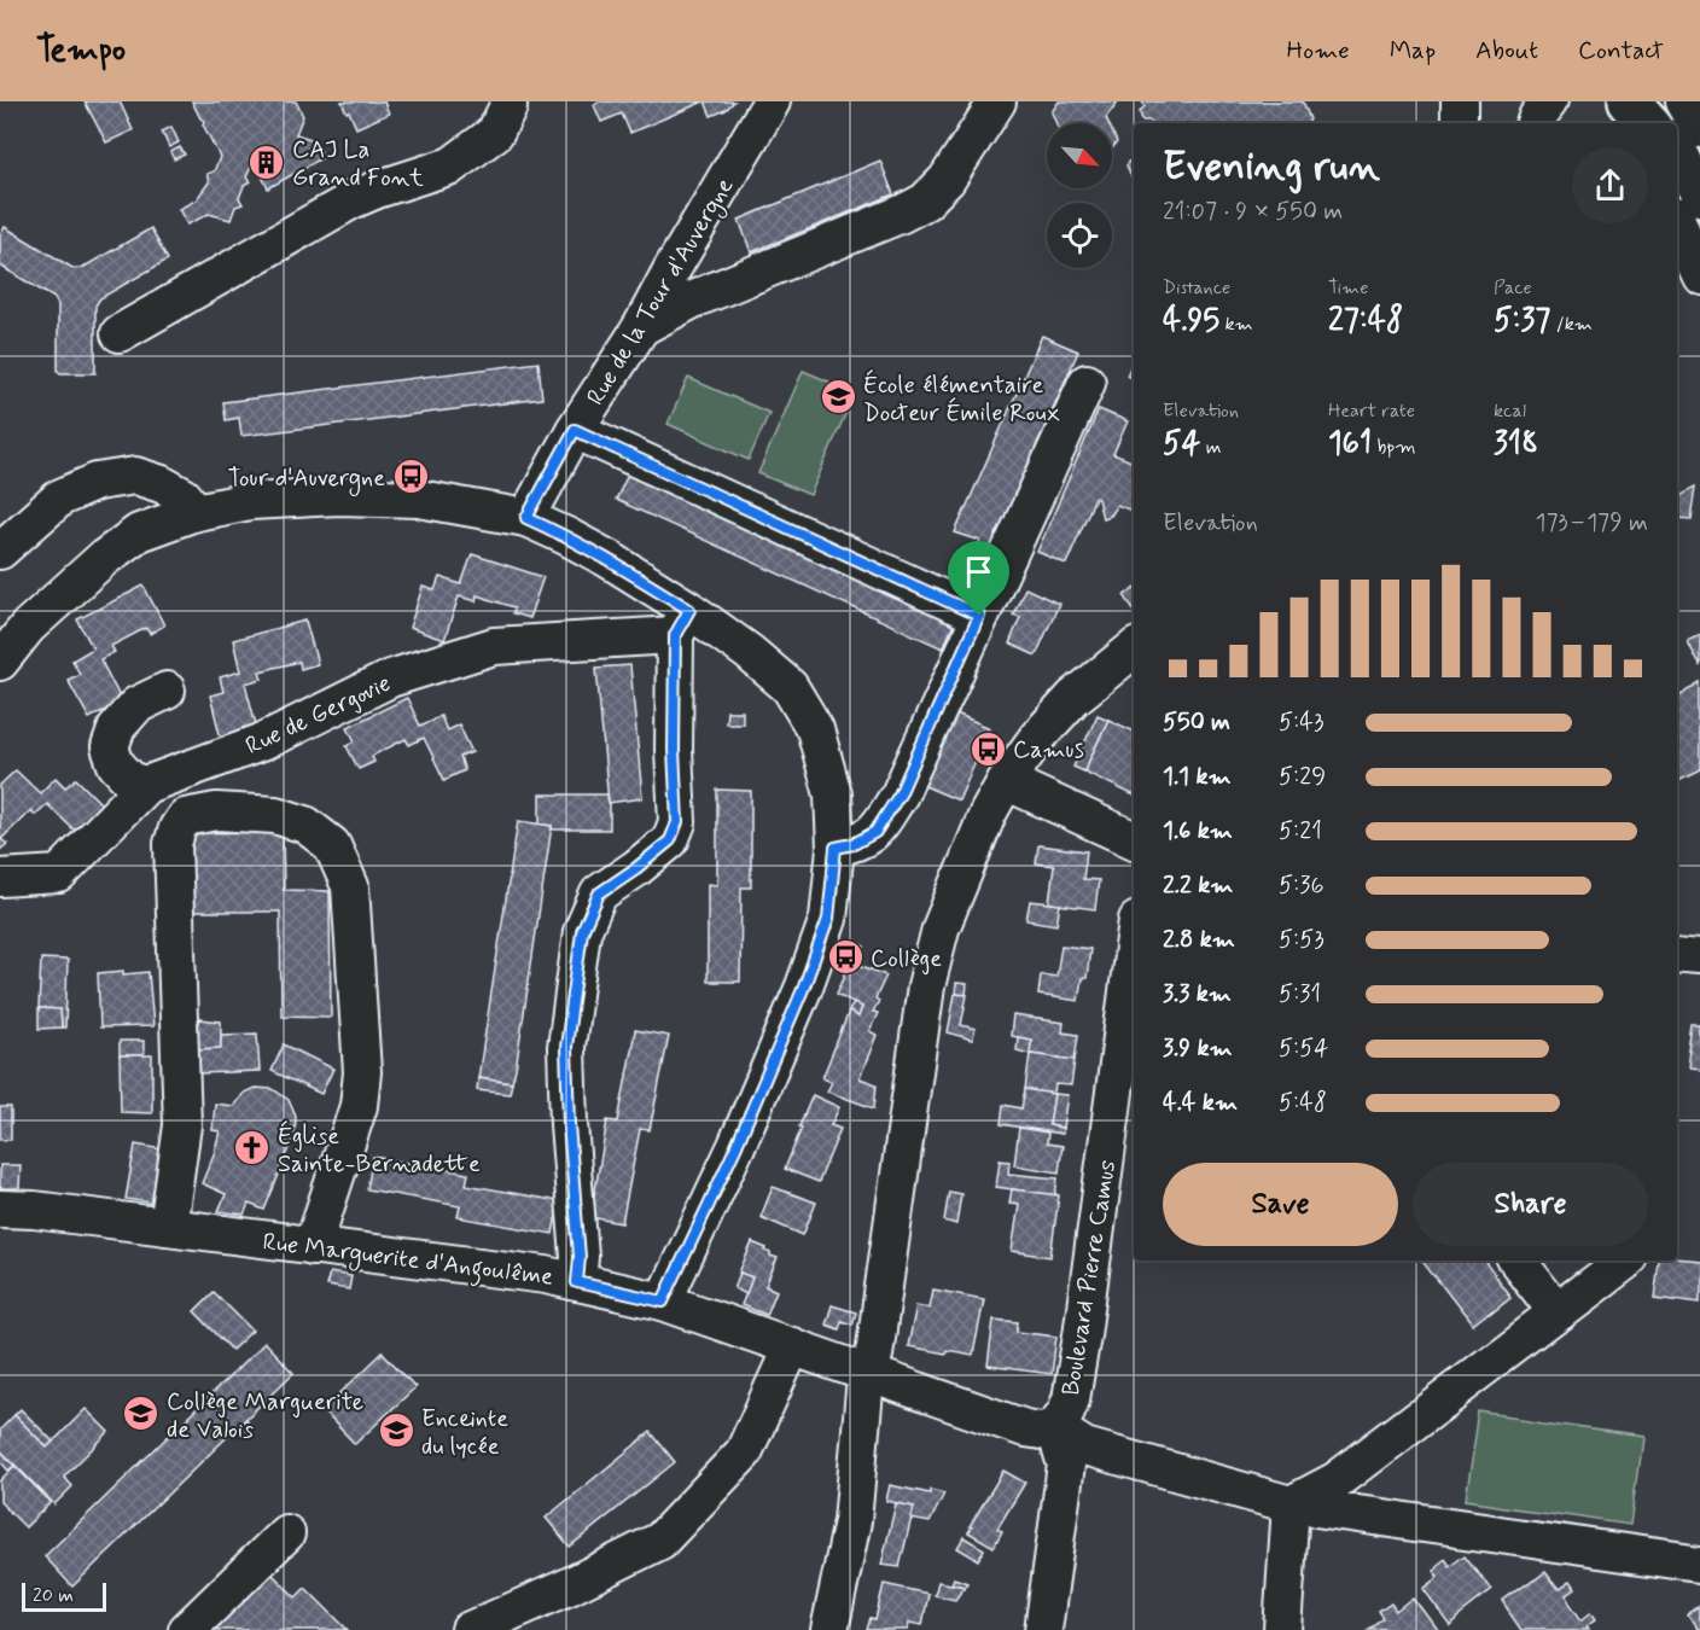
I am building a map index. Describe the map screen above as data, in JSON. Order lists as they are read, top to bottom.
{
  "streets": {
    "street": [
      "Rue de la Tour d'Auvergne",
      "Rue de Gergovie",
      "Rue Marguerite d'Angoulême",
      "Boulevard Pierre Camus"
    ]
  },
  "crossings": [
    ["Rue Marguerite d'Angoulême", "Boulevard Pierre Camus"]
  ],
  "places": {
    "building": ["CAJ La Grand Font"],
    "school or university": ["École élémentaire Docteur Émile Roux", "Collège Marguerite de Valois", "Enceinte du lycée"],
    "bus stop": ["Tour d'Auvergne", "Camus", "Collège"],
    "church": ["Église Sainte-Bernadette"]
  },
  "scale_bar": "20 m",
  "north": "bottom right",
  "page": {
    "header": "Tempo",
    "nav": [
      "Home",
      "Map",
      "About",
      "Contact"
    ],
    "heading": ["Evening run", "21:07 · 9 × 550 m"],
    "stats": [
      ["Distance", "4.95 km"],
      ["Time", "27:48"],
      ["Pace", "5:37 /km"],
      ["Elevation", "54 m"],
      ["Heart rate", "161 bpm"],
      ["kcal", "318"]
    ],
    "chart": ["Elevation", "173–179 m"],
    "list": [
      {
        "name": "550 m",
        "note": "5:43"
      },
      {
        "name": "1.1 km",
        "note": "5:29"
      },
      {
        "name": "1.6 km",
        "note": "5:21"
      },
      {
        "name": "2.2 km",
        "note": "5:36"
      },
      {
        "name": "2.8 km",
        "note": "5:53"
      },
      {
        "name": "3.3 km",
        "note": "5:31"
      },
      {
        "name": "3.9 km",
        "note": "5:54"
      },
      {
        "name": "4.4 km",
        "note": "5:48"
      }
    ],
    "buttons": ["Save", "Share"],
    "scale": "20 m"
  }
}
